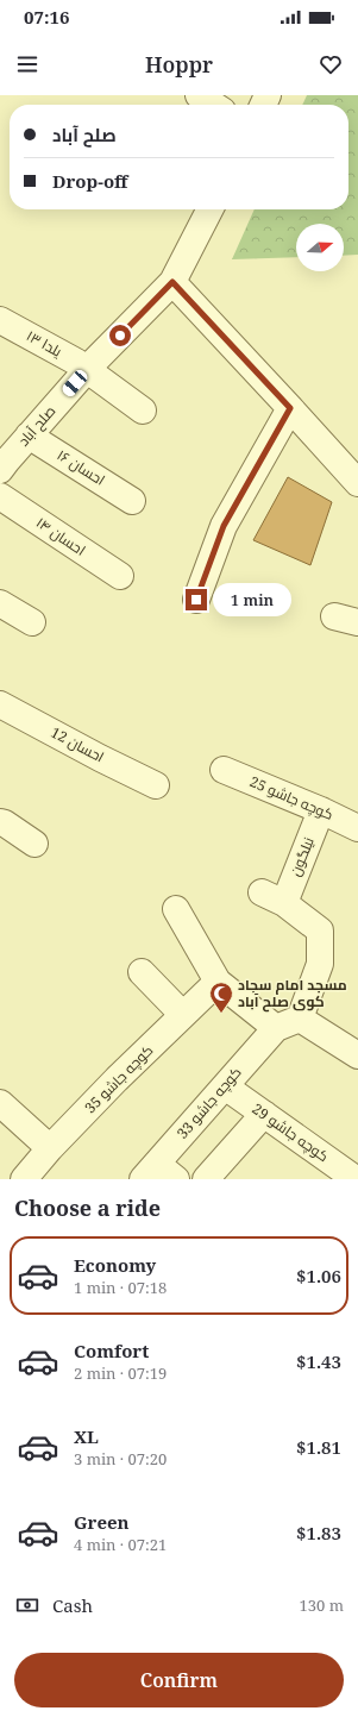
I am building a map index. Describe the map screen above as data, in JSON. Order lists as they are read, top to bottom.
{
  "streets": {
    "street": [
      "یلدا ۱۳",
      "صلح آباد",
      "احسان ۱۶",
      "احسان ۱۴",
      "احسان 12",
      "کوچه جاشو 25",
      "نیلگون",
      "کوچه جاشو 35",
      "کوچه جاشو 33",
      "کوچه جاشو 29"
    ]
  },
  "crossings": [
    ["یلدا ۱۳", "صلح آباد"],
    ["صلح آباد", "احسان ۱۶"],
    ["کوچه جاشو 25", "نیلگون"],
    ["نیلگون", "کوچه جاشو 33"],
    ["کوچه جاشو 33", "کوچه جاشو 29"]
  ],
  "places": {
    "mosque": ["مسجد امام سجاد کوی صلح آباد"]
  },
  "north": "right",
  "page": {
    "status": "07:16",
    "header": "Hoppr",
    "banner": ["صلح آباد", "Drop-off"],
    "bubble": "1 min",
    "heading": "Choose a ride",
    "list": [
      {
        "name": "Economy",
        "note": "1 min · 07:18",
        "value": "$1.06"
      },
      {
        "name": "Comfort",
        "note": "2 min · 07:19",
        "value": "$1.43"
      },
      {
        "name": "XL",
        "note": "3 min · 07:20",
        "value": "$1.81"
      },
      {
        "name": "Green",
        "note": "4 min · 07:21",
        "value": "$1.83"
      }
    ],
    "pay": ["Cash", "130 m"],
    "buttons": "Confirm"
  }
}
